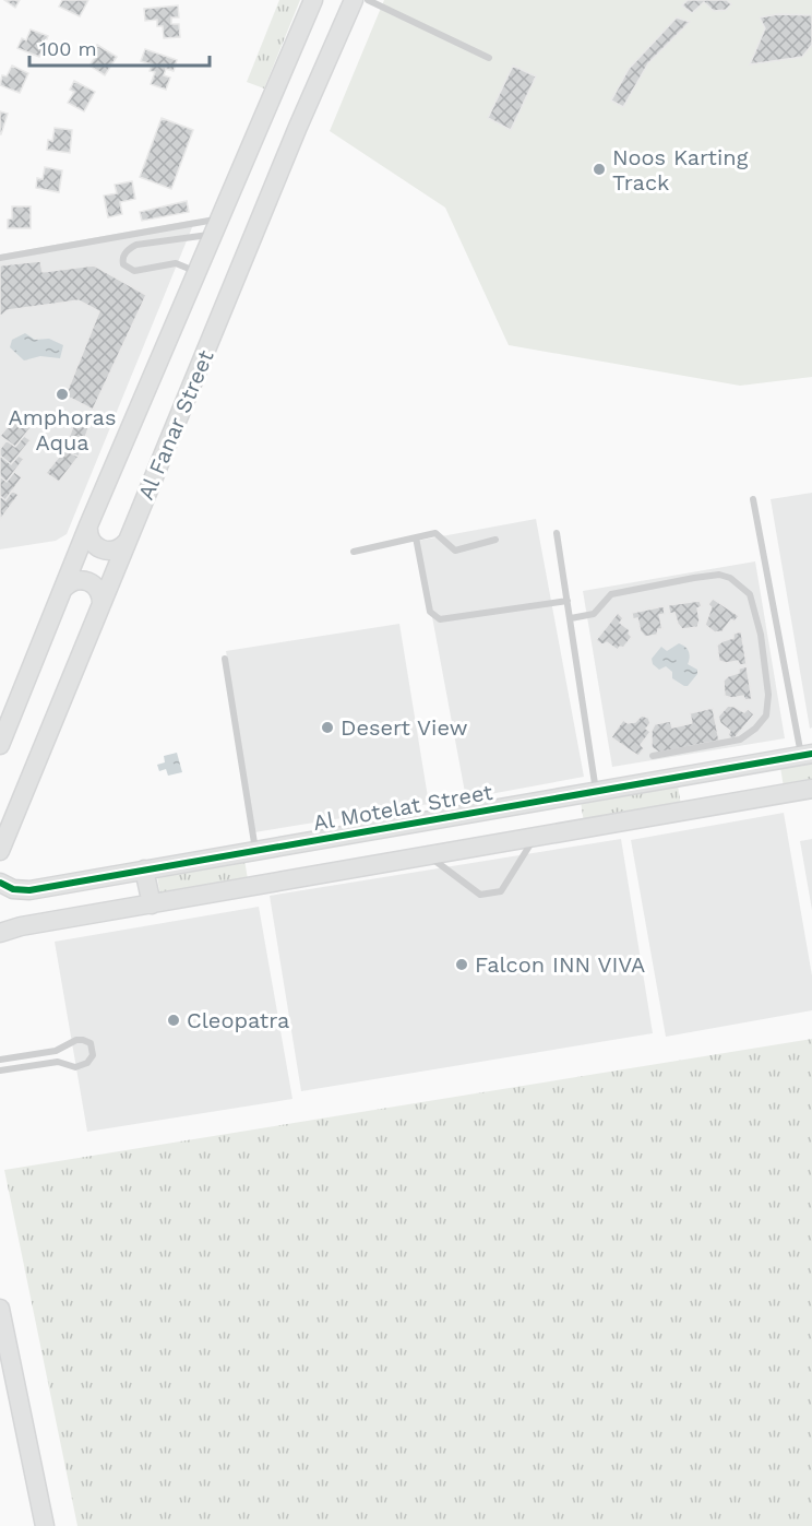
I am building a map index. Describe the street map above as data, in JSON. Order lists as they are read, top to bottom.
{
  "streets": {
    "main road": ["Al Fanar Street", "Al Motelat Street"]
  },
  "places": [
    "Noos Karting Track",
    "Amphoras Aqua",
    "Desert View",
    "Falcon INN VIVA",
    "Cleopatra"
  ],
  "scale_bar": "100 m"
}
